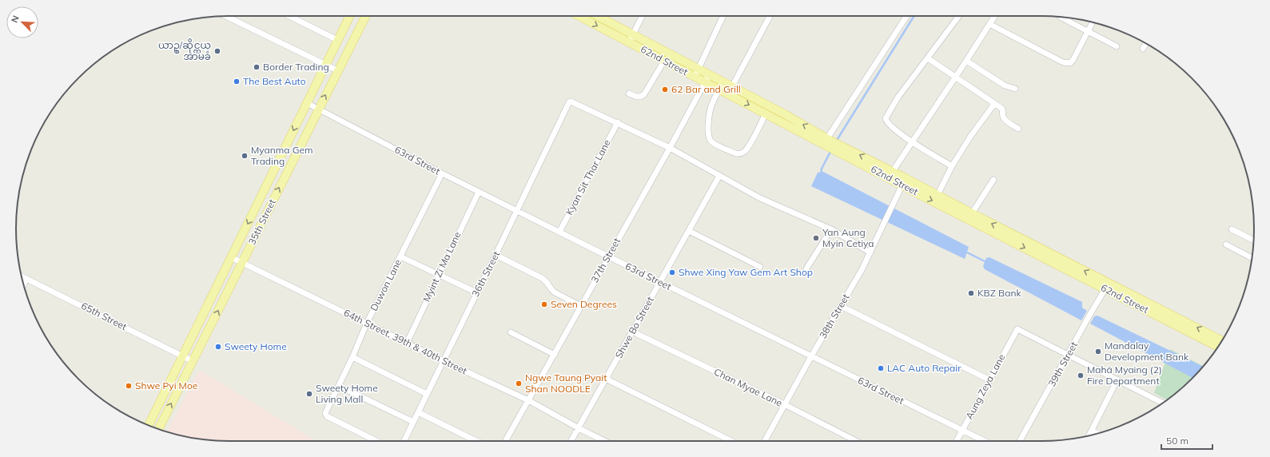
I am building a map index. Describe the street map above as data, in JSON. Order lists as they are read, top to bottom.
{
  "streets": {
    "main road": ["62nd Street", "35th Street"],
    "street": [
      "63rd Street",
      "Kyan Sit Thar Lane",
      "37th Street",
      "Myint Zi Ma Lane",
      "36th Street",
      "Duwon Lane",
      "65th Street",
      "38th Street",
      "Shwe Bo Street",
      "64th Street, 39th & 40th Street",
      "39th Street",
      "Aung Zeya Lane",
      "Chan Myae Lane"
    ]
  },
  "crossings": [
    ["62nd Street", "37th Street"],
    ["62nd Street", "38th Street"],
    ["62nd Street", "39th Street"],
    ["63rd Street", "Kyan Sit Thar Lane"],
    ["63rd Street", "35th Street"],
    ["63rd Street", "37th Street"],
    ["63rd Street", "Myint Zi Ma Lane"],
    ["63rd Street", "36th Street"],
    ["63rd Street", "Duwon Lane"],
    ["63rd Street", "38th Street"],
    ["63rd Street", "Shwe Bo Street"],
    ["63rd Street", "Aung Zeya Lane"],
    ["Kyan Sit Thar Lane", "36th Street"],
    ["35th Street", "65th Street"],
    ["35th Street", "64th Street, 39th & 40th Street"],
    ["37th Street", "64th Street, 39th & 40th Street"],
    ["Myint Zi Ma Lane", "64th Street, 39th & 40th Street"],
    ["36th Street", "64th Street, 39th & 40th Street"],
    ["Duwon Lane", "64th Street, 39th & 40th Street"],
    ["38th Street", "Chan Myae Lane"],
    ["Shwe Bo Street", "64th Street, 39th & 40th Street"],
    ["Shwe Bo Street", "Chan Myae Lane"],
    ["39th Street", "Aung Zeya Lane"]
  ],
  "places": [
    "ယာဥ္/ဆိုင္ကယ္ အာမခံ",
    "Border Trading",
    "The Best Auto",
    "62 Bar and Grill",
    "Myanma Gem Trading",
    "Yan Aung Myin Cetiya",
    "Shwe Xing Yaw Gem Art Shop",
    "KBZ Bank",
    "Seven Degrees",
    "Sweety Home",
    "Mandalay Development Bank",
    "LAC Auto Repair",
    "Mahā Myaing (2) Fire Department",
    "Ngwe Taung Pyait Shan NOODLE",
    "Shwe Pyi Moe",
    "Sweety Home Living Mall"
  ],
  "scale_bar": "50 m",
  "north": "top left"
}
